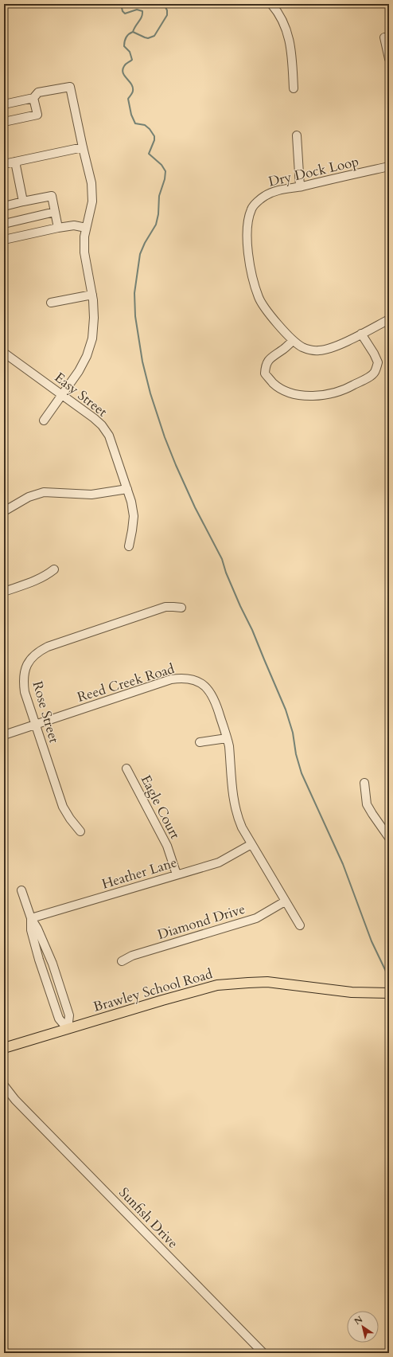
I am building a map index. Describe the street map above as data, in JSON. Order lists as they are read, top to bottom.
{
  "streets": {
    "main road": ["Brawley School Road"],
    "street": [
      "Dry Dock Loop",
      "Easy Street",
      "Reed Creek Road",
      "Rose Street",
      "Eagle Court",
      "Heather Lane",
      "Diamond Drive",
      "Sunfish Drive"
    ]
  },
  "crossings": [
    ["Reed Creek Road", "Rose Street"],
    ["Reed Creek Road", "Heather Lane"],
    ["Reed Creek Road", "Diamond Drive"],
    ["Eagle Court", "Heather Lane"]
  ],
  "north": "top left"
}
